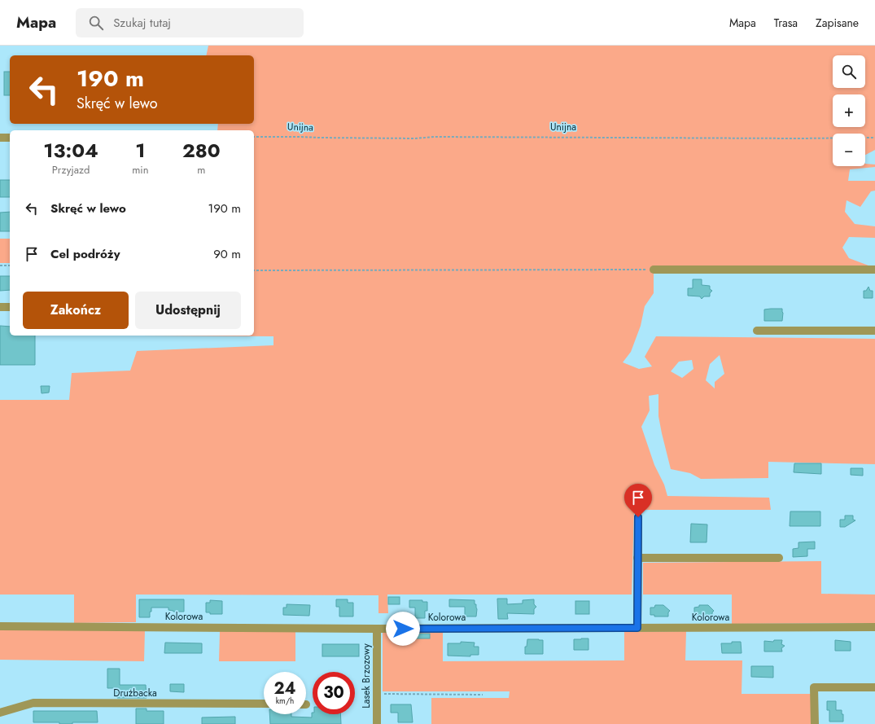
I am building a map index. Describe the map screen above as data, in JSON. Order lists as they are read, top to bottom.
{
  "streets": {
    "street": ["Kolorowa", "Lasek Brzozowy", "Drużbacka"],
    "path": ["Unijna"]
  },
  "crossings": [
    ["Kolorowa", "Lasek Brzozowy"]
  ],
  "page": {
    "header": "Mapa",
    "search": "Szukaj tutaj",
    "nav": ["Mapa", "Trasa", "Zapisane"],
    "map_buttons": ["+", "−"],
    "turn": ["190 m", "Skręć w lewo"],
    "eta": [
      "13:04",
      "Przyjazd",
      "1",
      "min",
      "280",
      "m"
    ],
    "list": [
      {
        "name": "Skręć w lewo",
        "value": "190 m"
      },
      {
        "name": "Cel podróży",
        "value": "90 m"
      }
    ],
    "buttons": ["Zakończ", "Udostępnij"],
    "speed": "24 km/h",
    "limit": "30"
  }
}
